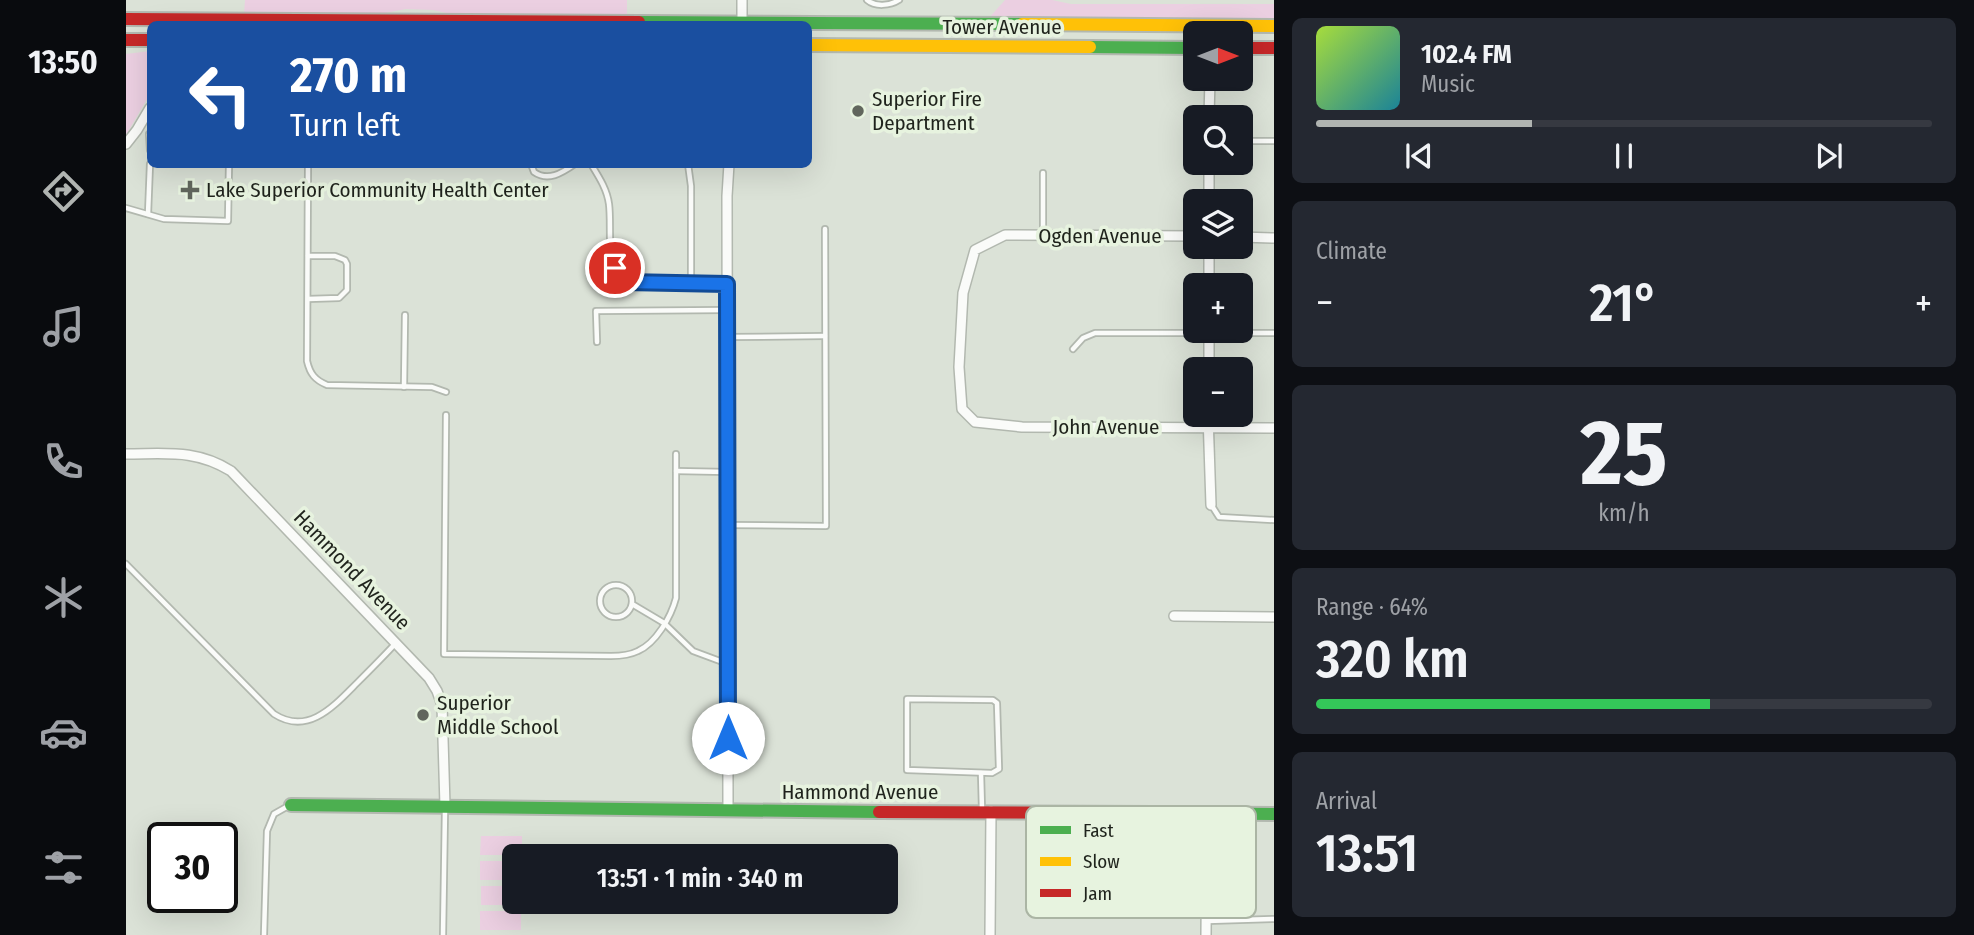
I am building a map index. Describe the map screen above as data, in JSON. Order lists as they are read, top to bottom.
{
  "streets": {
    "main road": ["Tower Avenue", "Hammond Avenue"],
    "street": ["Ogden Avenue", "John Avenue"]
  },
  "crossings": [
    ["Ogden Avenue", "John Avenue"]
  ],
  "places": {
    "other": ["Superior Fire Department", "Superior Middle School"],
    "health": ["Lake Superior Community Health Center"]
  },
  "legend": ["Fast", "Slow", "Jam"],
  "north": "right",
  "page": {
    "tabs": "13:50",
    "map_buttons": ["+", "−"],
    "turn": ["270 m", "Turn left"],
    "song": ["102.4 FM", "Music"],
    "tile": [
      "Climate",
      ["25", "km/h"],
      ["Range · 64%", "320 km"],
      ["Arrival", "13:51"]
    ],
    "heat": ["−", "21°", "+"],
    "limit": "30",
    "trip": "13:51 · 1 min · 340 m"
  }
}
